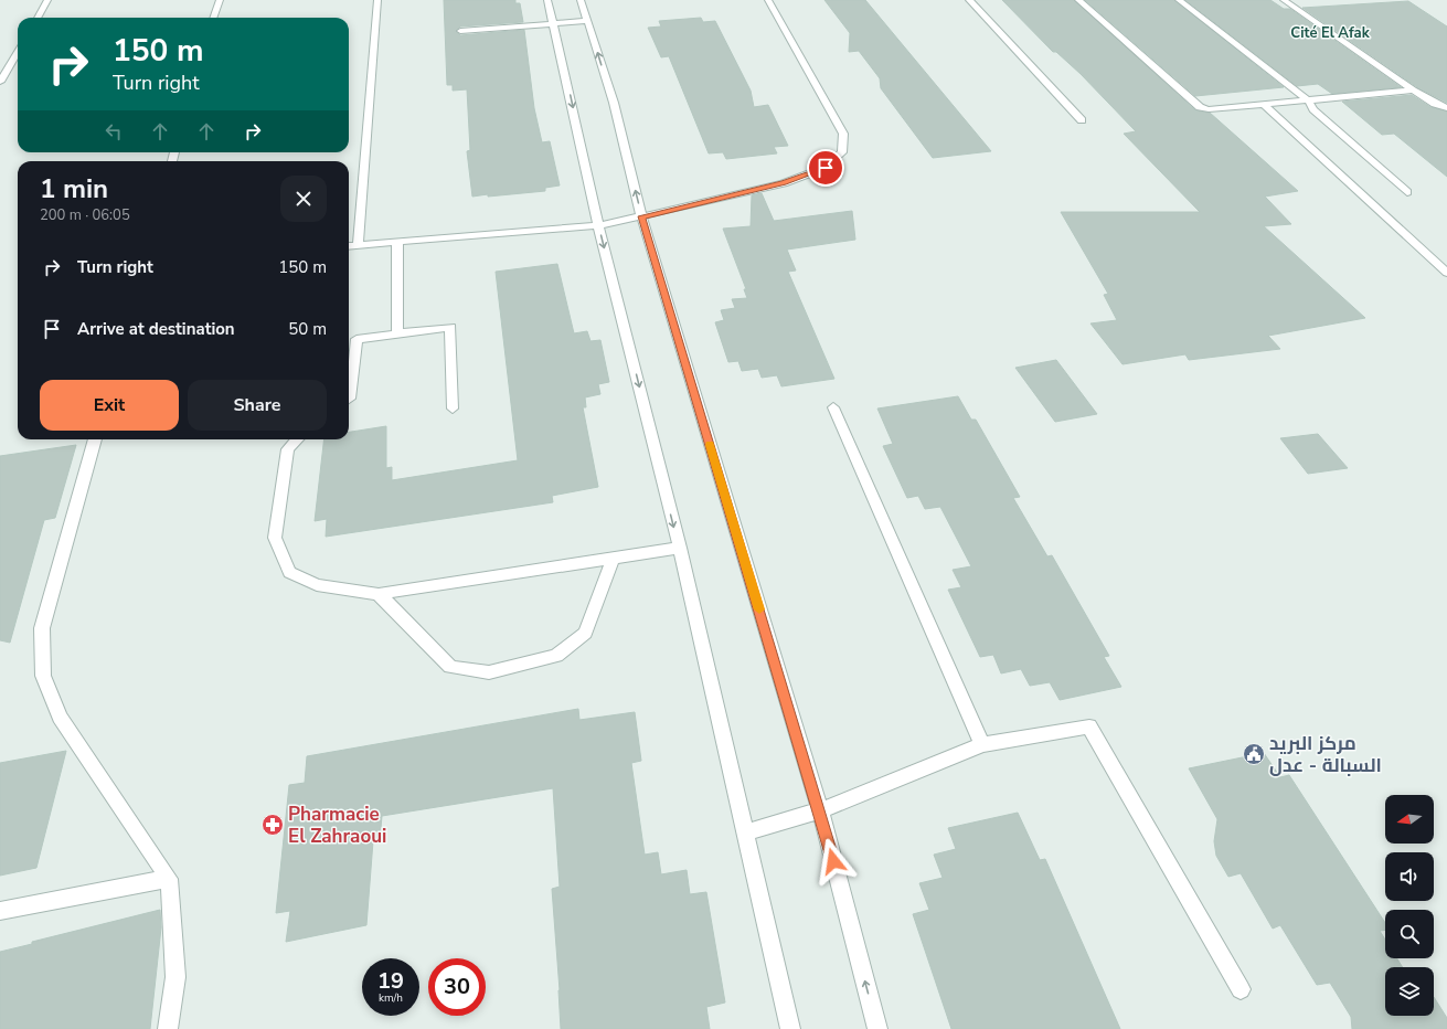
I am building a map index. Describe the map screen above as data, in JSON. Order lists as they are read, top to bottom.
{
  "districts": ["Cité El Afak"],
  "places": {
    "public building": ["مركز البريد السبالة - عدل"],
    "pharmacy": ["Pharmacie El Zahraoui"]
  },
  "north": "left",
  "page": {
    "turn": ["150 m", "Turn right"],
    "heading": ["1 min", "200 m · 06:05"],
    "list": [
      {
        "name": "Turn right",
        "value": "150 m"
      },
      {
        "name": "Arrive at destination",
        "value": "50 m"
      }
    ],
    "buttons": ["Exit", "Share"],
    "speed": "19 km/h",
    "limit": "30"
  }
}
